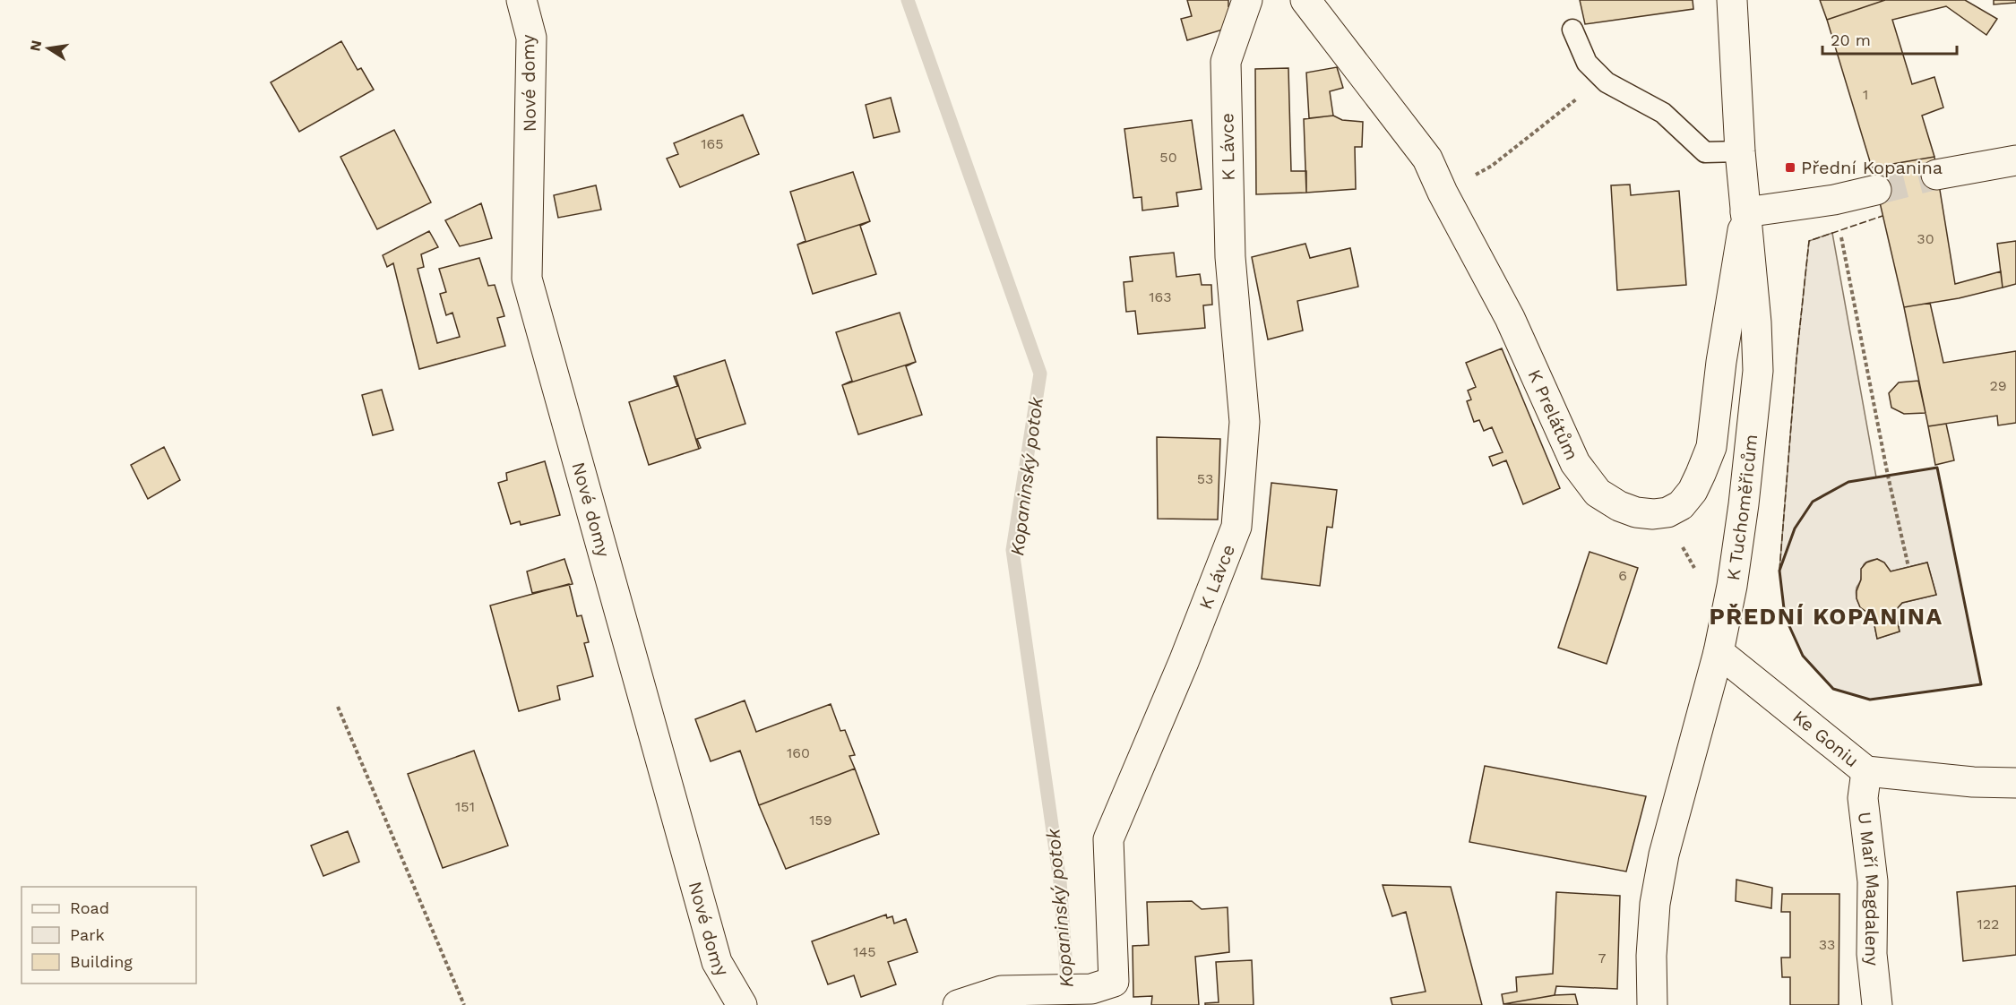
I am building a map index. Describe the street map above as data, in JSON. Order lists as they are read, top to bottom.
{
  "streets": {
    "street": [
      "Nové domy",
      "K Lávce",
      "K Prelátům",
      "K Tuchoměřicům",
      "Ke Goniu",
      "U Maří Magdaleny"
    ]
  },
  "crossings": [
    ["K Tuchoměřicům", "Ke Goniu"],
    ["Ke Goniu", "U Maří Magdaleny"]
  ],
  "districts": ["PŘEDNÍ KOPANINA"],
  "water": ["Kopaninský potok"],
  "places": {
    "transit": ["Přední Kopanina"]
  },
  "house_numbers": [
    "1",
    "165",
    "50",
    "30",
    "163",
    "29",
    "53",
    "6",
    "160",
    "151",
    "159",
    "122",
    "33",
    "145",
    "7"
  ],
  "legend": ["Road", "Park", "Building"],
  "scale_bar": "20 m",
  "north": "left"
}
